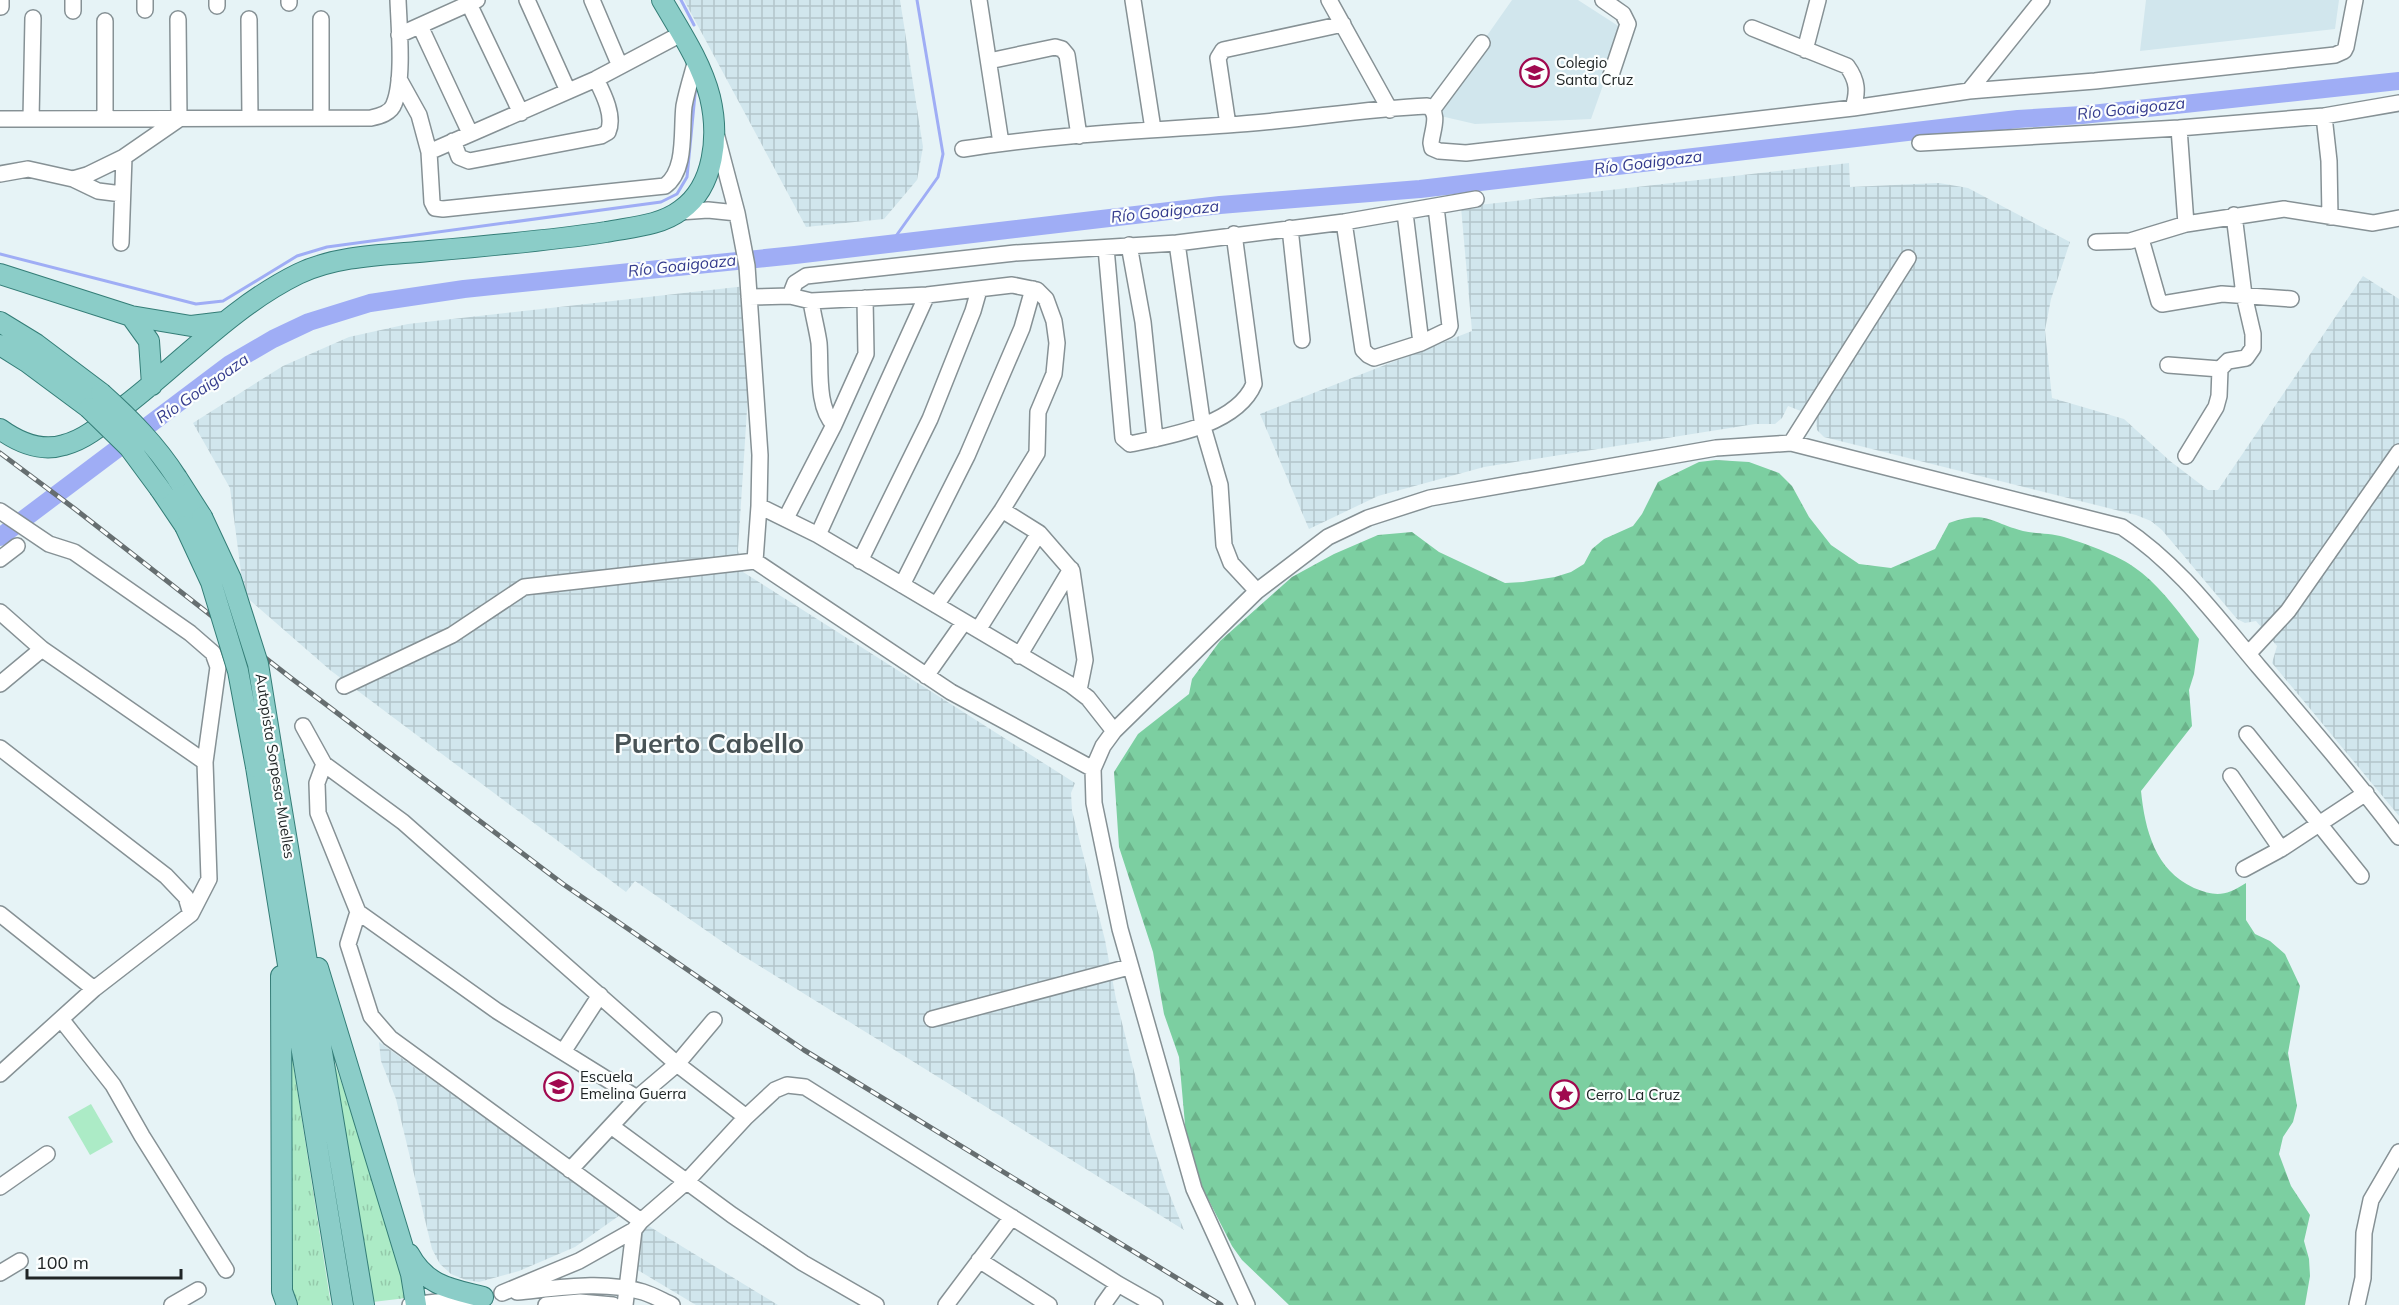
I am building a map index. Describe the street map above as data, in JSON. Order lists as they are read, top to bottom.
{
  "streets": {
    "main road": ["Autopista Sorpesa-Muelles"]
  },
  "districts": ["Puerto Cabello"],
  "water": ["Río Goaigoaza"],
  "places": {
    "school or university": ["Colegio Santa Cruz", "Escuela Emelina Guerra"],
    "place": ["Cerro La Cruz"]
  },
  "scale_bar": "100 m"
}
